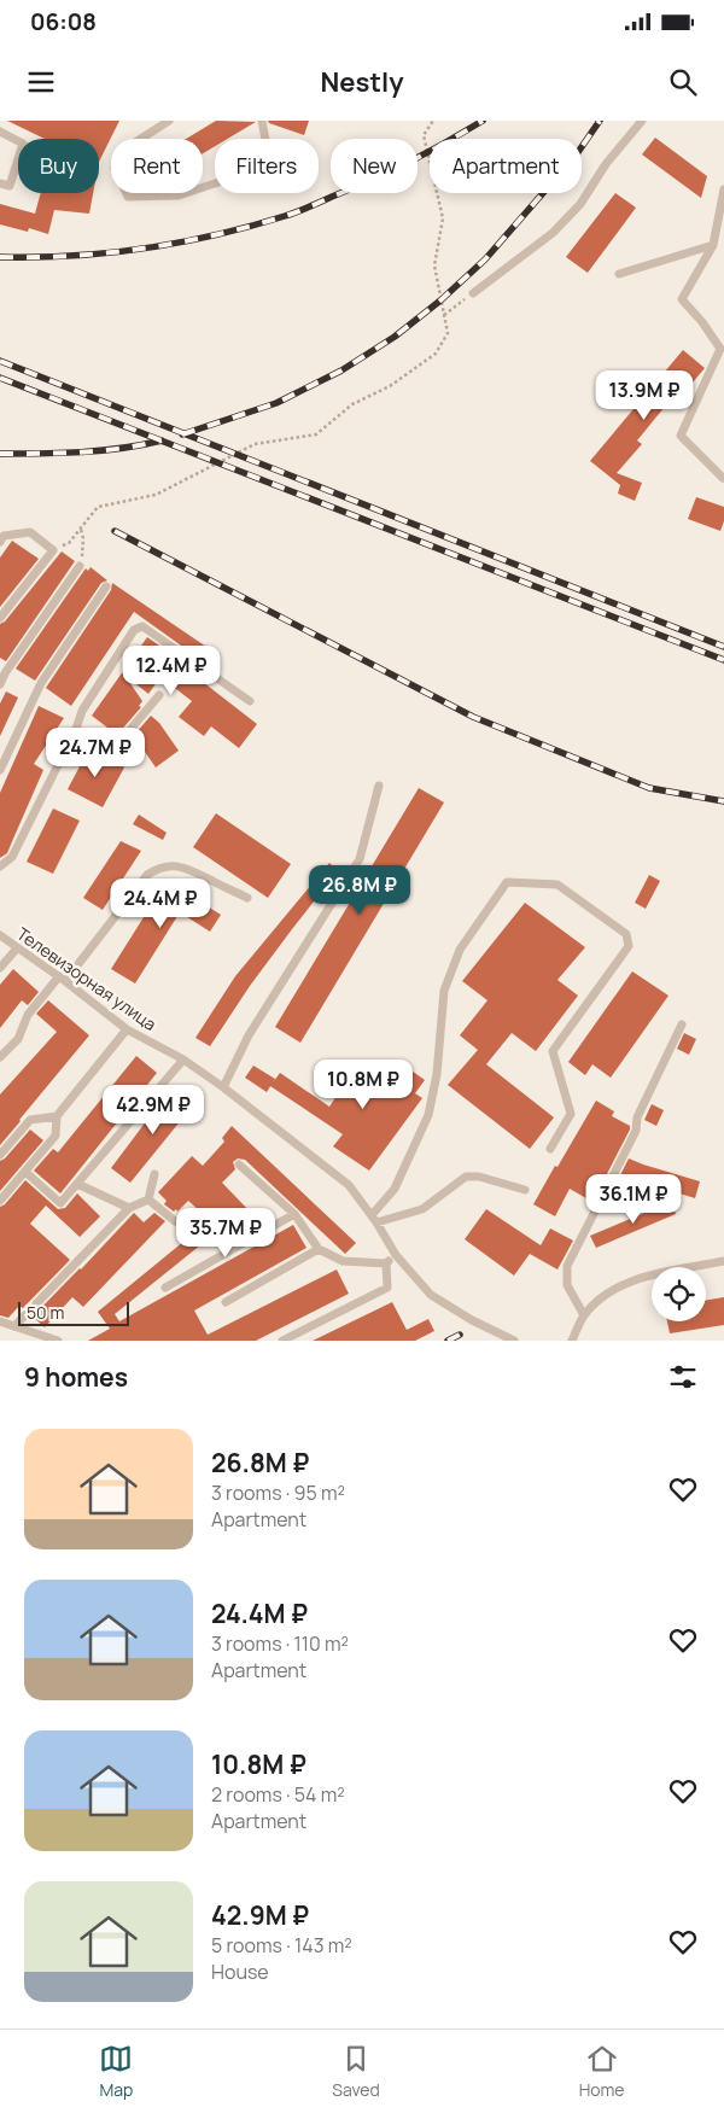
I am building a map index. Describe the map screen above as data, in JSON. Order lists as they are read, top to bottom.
{
  "streets": {
    "lane": ["Телевизорная улица"]
  },
  "scale_bar": "50 m",
  "page": {
    "status": "06:08",
    "header": "Nestly",
    "chip": [
      "Buy",
      "Rent",
      "Filters",
      "New",
      "Apartment"
    ],
    "price": [
      "13.9M ₽",
      "12.4M ₽",
      "24.7M ₽",
      "26.8M ₽",
      "24.4M ₽",
      "10.8M ₽",
      "42.9M ₽",
      "36.1M ₽",
      "35.7M ₽"
    ],
    "scale": "50 m",
    "heading": "9 homes",
    "list": [
      {
        "name": "26.8M ₽",
        "note": "3 rooms · 95 m² · Apartment"
      },
      {
        "name": "24.4M ₽",
        "note": "3 rooms · 110 m² · Apartment"
      },
      {
        "name": "10.8M ₽",
        "note": "2 rooms · 54 m² · Apartment"
      },
      {
        "name": "42.9M ₽",
        "note": "5 rooms · 143 m² · House"
      }
    ],
    "tabs": ["Map", "Saved", "Home"]
  }
}
